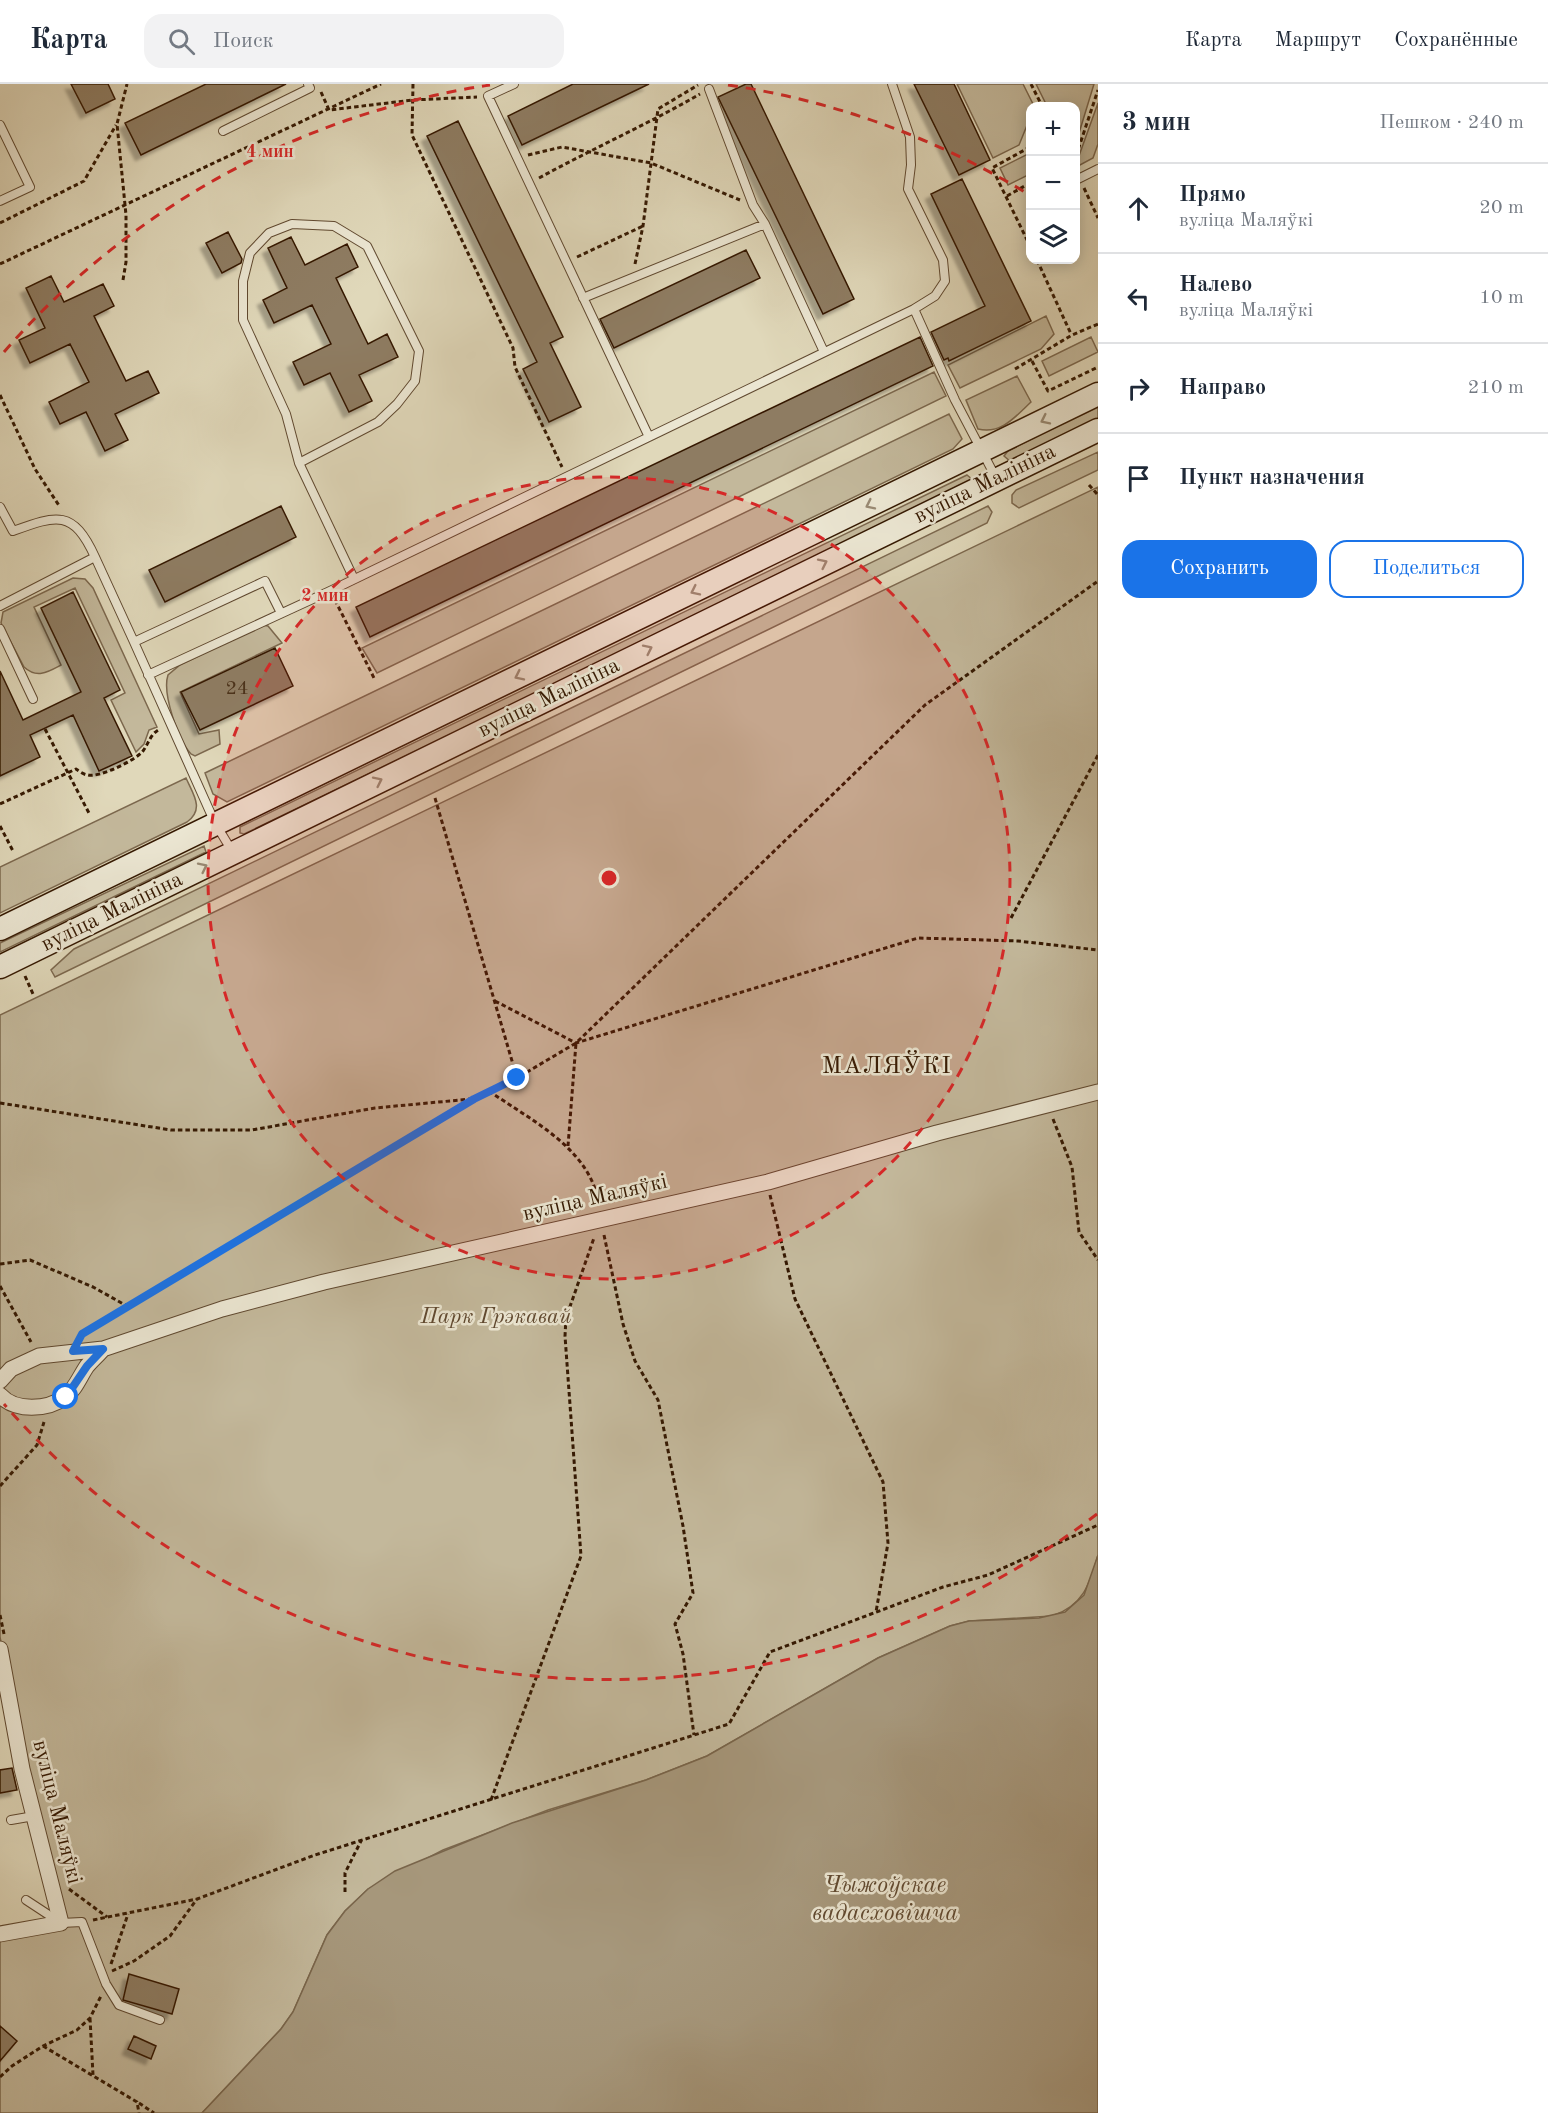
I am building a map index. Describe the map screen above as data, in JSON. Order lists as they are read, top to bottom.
{
  "streets": {
    "main road": ["вуліца Малініна"],
    "street": ["вуліца Маляўкі"]
  },
  "districts": ["МАЛЯЎКІ"],
  "water": ["Чыжоўскае вадасховішча"],
  "parks": ["Парк Грэкавай"],
  "house_numbers": ["24"],
  "page": {
    "header": "Карта",
    "search": "Поиск",
    "nav": ["Карта", "Маршрут", "Сохранённые"],
    "heading": ["3 мин", "Пешком · 240 m"],
    "map_buttons": ["+", "−"],
    "list": [
      ["Прямо", "вуліца Маляўкі", "20 m"],
      ["Налево", "вуліца Маляўкі", "10 m"],
      ["Направо", "210 m"],
      "Пункт назначения"
    ],
    "buttons": ["Сохранить", "Поделиться"]
  },
  "rings": ["4 мин", "2 мин"]
}
